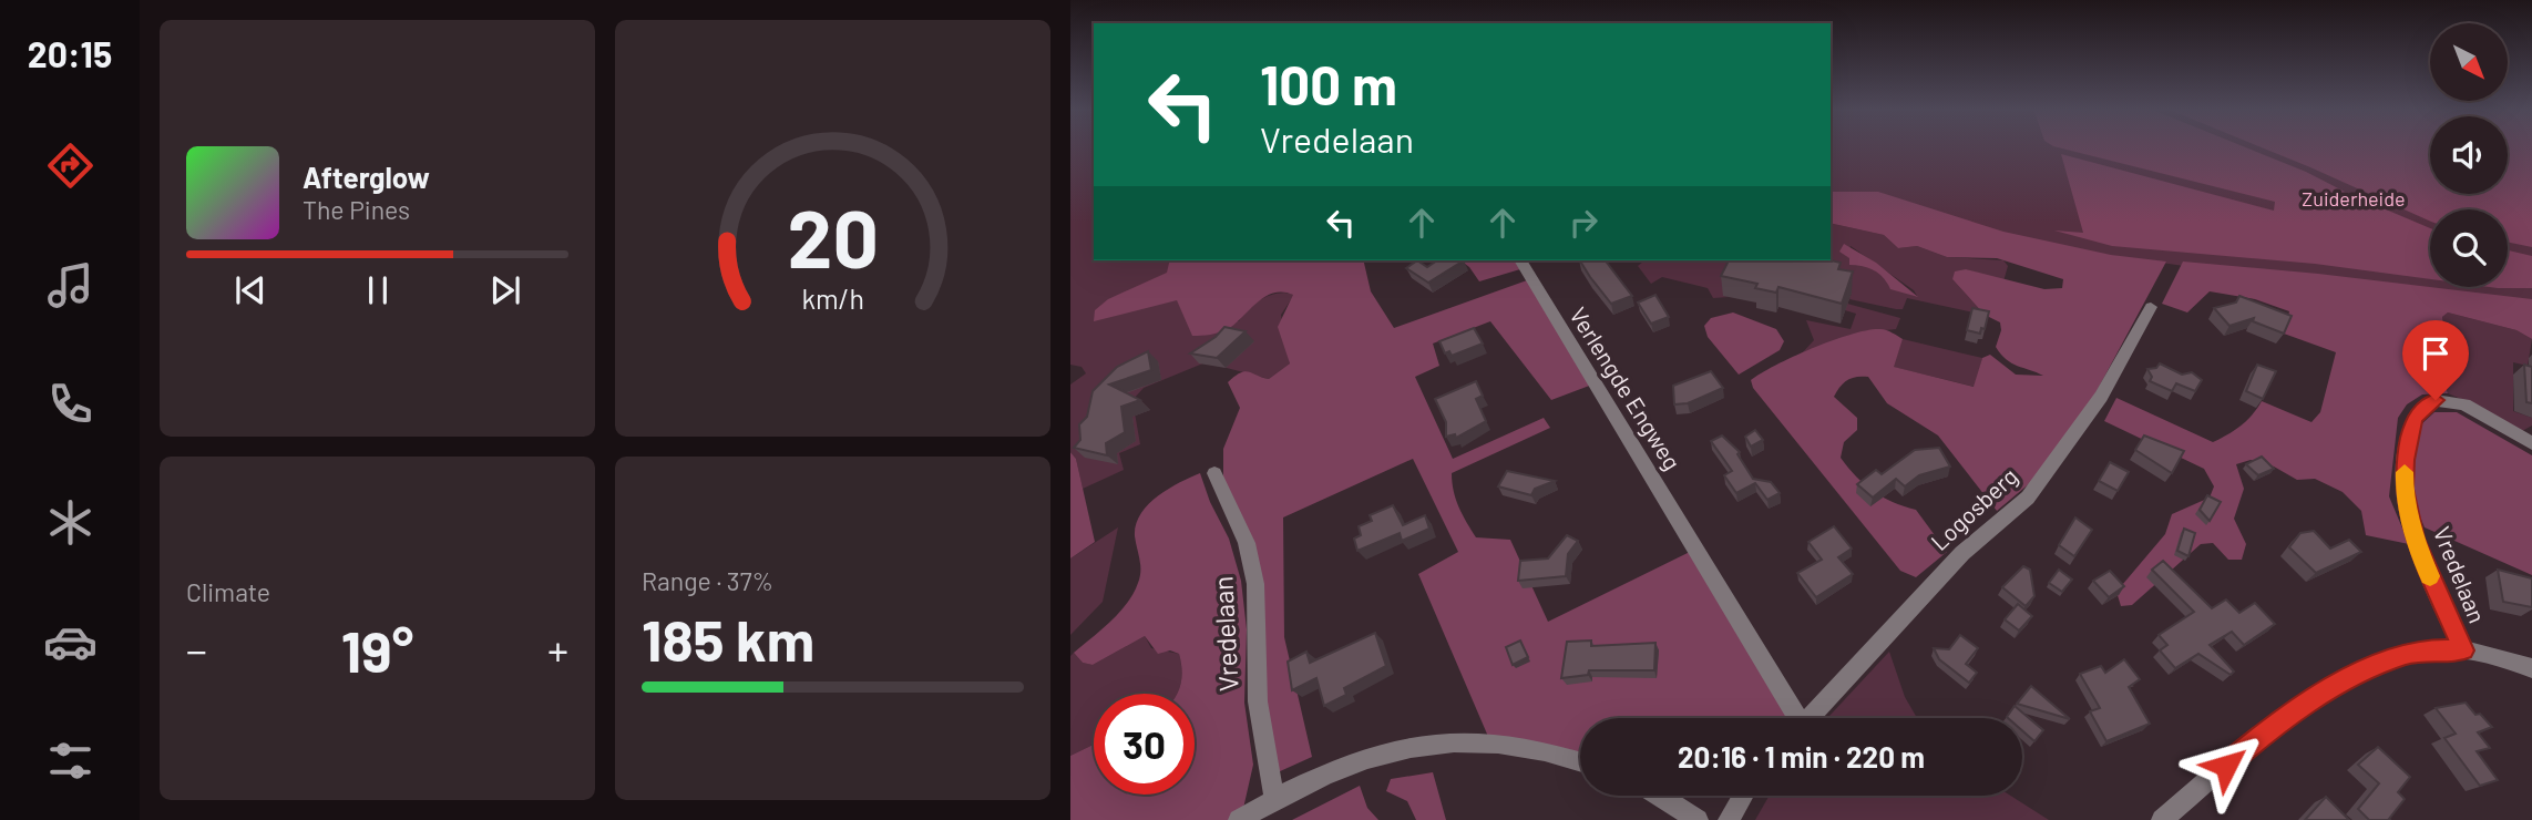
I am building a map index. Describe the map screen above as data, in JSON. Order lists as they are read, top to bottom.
{
  "streets": {
    "street": ["Verlengde Engweg", "Logosberg", "Vredelaan"]
  },
  "crossings": [
    ["Verlengde Engweg", "Logosberg"]
  ],
  "parks": ["Zuiderheide"],
  "north": "bottom right",
  "page": {
    "tabs": "20:15",
    "turn": ["100 m", "Vredelaan"],
    "song": ["Afterglow", "The Pines"],
    "tile": [
      "Climate",
      ["Range · 37%", "185 km"]
    ],
    "heat": ["−", "19°", "+"],
    "limit": "30",
    "trip": "20:16 · 1 min · 220 m",
    "gauge": ["20", "km/h"]
  }
}
